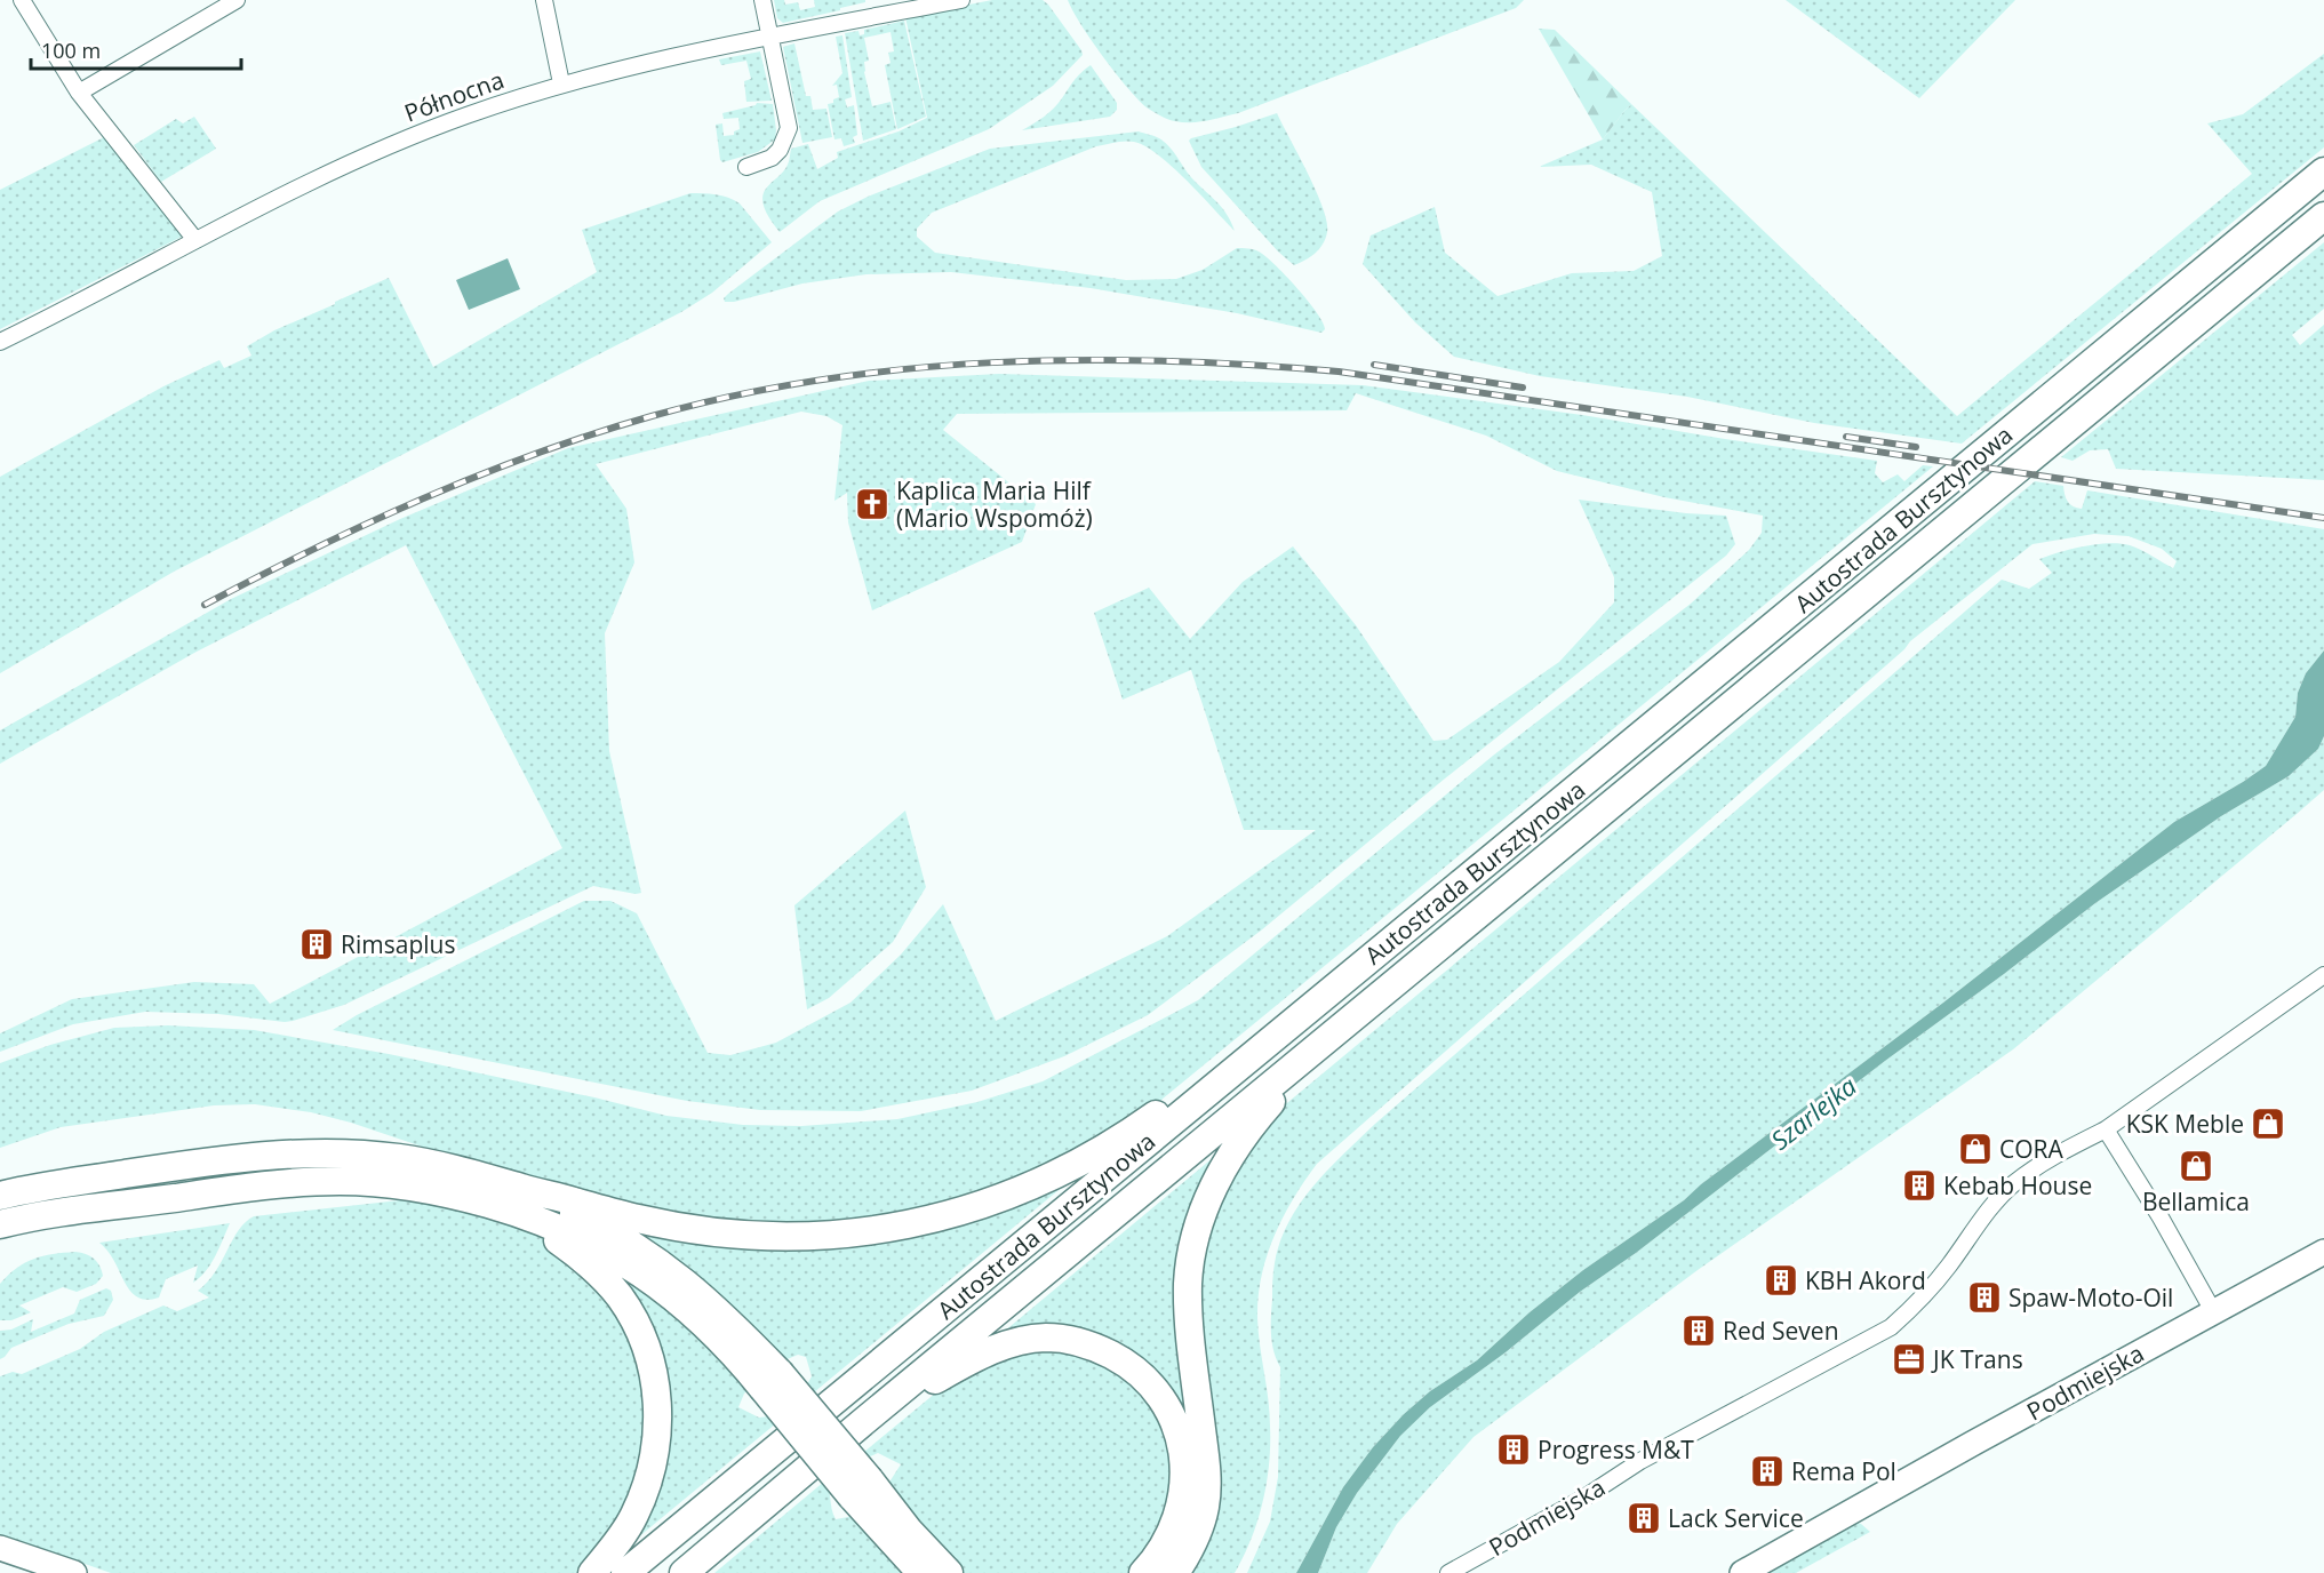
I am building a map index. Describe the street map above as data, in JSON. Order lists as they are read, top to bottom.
{
  "streets": {
    "highway": ["Autostrada Bursztynowa"],
    "main road": ["Podmiejska"],
    "street": ["Północna"]
  },
  "water": ["Szarlejka"],
  "places": {
    "church": ["Kaplica Maria Hilf (Mario Wspomóż)"],
    "building": [
      "Rimsaplus",
      "Kebab House",
      "KBH Akord",
      "Spaw-Moto-Oil",
      "Red Seven",
      "Progress M&T",
      "Rema Pol",
      "Lack Service"
    ],
    "shop": ["KSK Meble", "CORA", "Bellamica"],
    "office": ["JK Trans"]
  },
  "scale_bar": "100 m"
}
